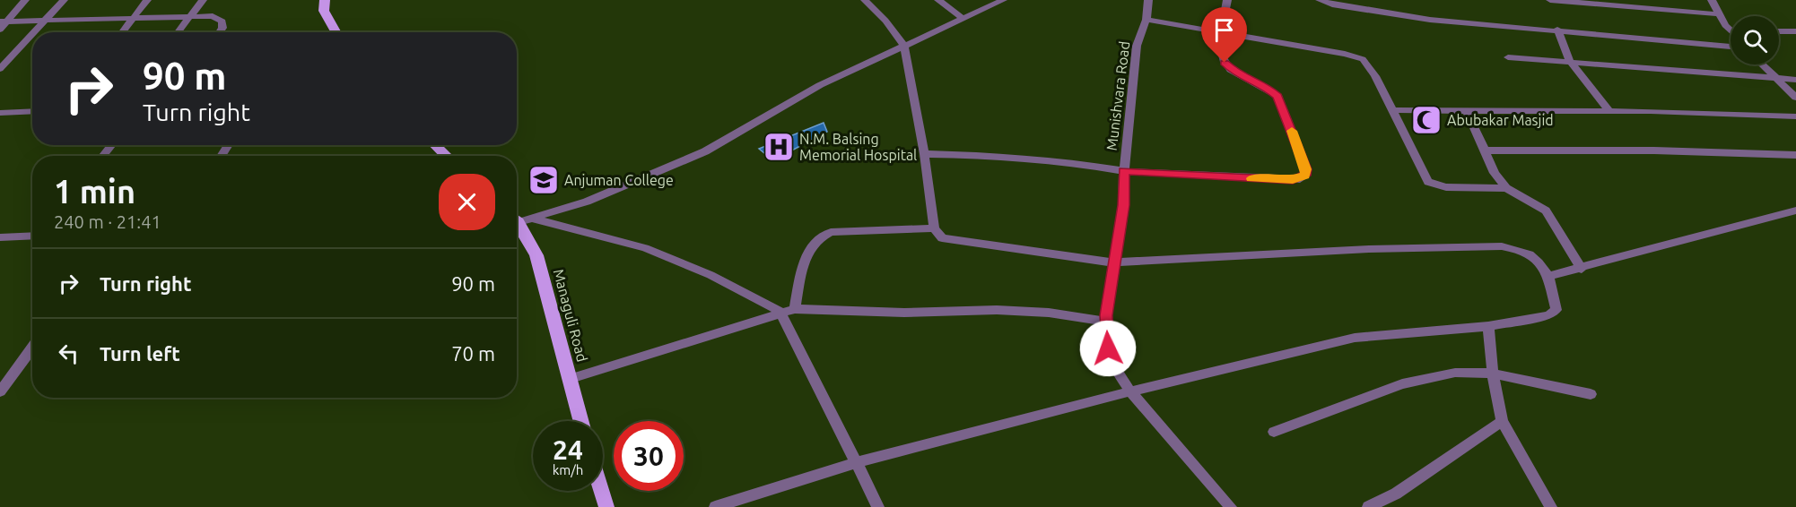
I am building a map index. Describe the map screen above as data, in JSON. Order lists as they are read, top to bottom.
{
  "streets": {
    "main road": ["Managuli Road"],
    "street": ["Munishvara Road"]
  },
  "places": {
    "mosque": ["Abubakar Masjid"],
    "hospital": ["N.M. Balsing Memorial Hospital"],
    "school or university": ["Anjuman College"]
  },
  "page": {
    "turn": ["90 m", "Turn right"],
    "heading": ["1 min", "240 m · 21:41"],
    "list": [
      {
        "name": "Turn right",
        "value": "90 m"
      },
      {
        "name": "Turn left",
        "value": "70 m"
      }
    ],
    "speed": "24 km/h",
    "limit": "30"
  }
}
